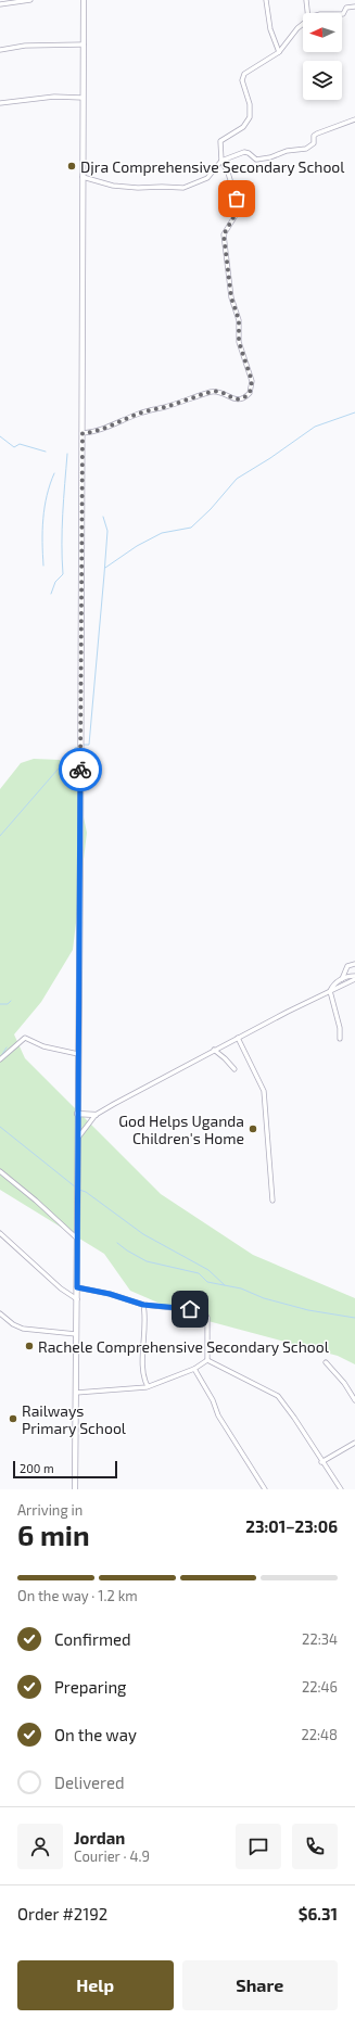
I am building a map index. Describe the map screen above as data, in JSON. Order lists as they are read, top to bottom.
{
  "places": [
    "Djra Comprehensive Secondary School",
    "God Helps Uganda Children's Home",
    "Rachele Comprehensive Secondary School",
    "Railways Primary School"
  ],
  "scale_bar": "200 m",
  "north": "left",
  "page": {
    "scale": "200 m",
    "heading": ["6 min", "Arriving in", "23:01–23:06"],
    "panel": [
      "Jordan",
      "Courier · 4.9",
      "Order #2192",
      "$6.31"
    ],
    "bar": "On the way · 1.2 km",
    "list": [
      ["Confirmed", "22:34"],
      ["Preparing", "22:46"],
      ["On the way", "22:48"],
      "Delivered"
    ],
    "buttons": ["Help", "Share"]
  }
}
